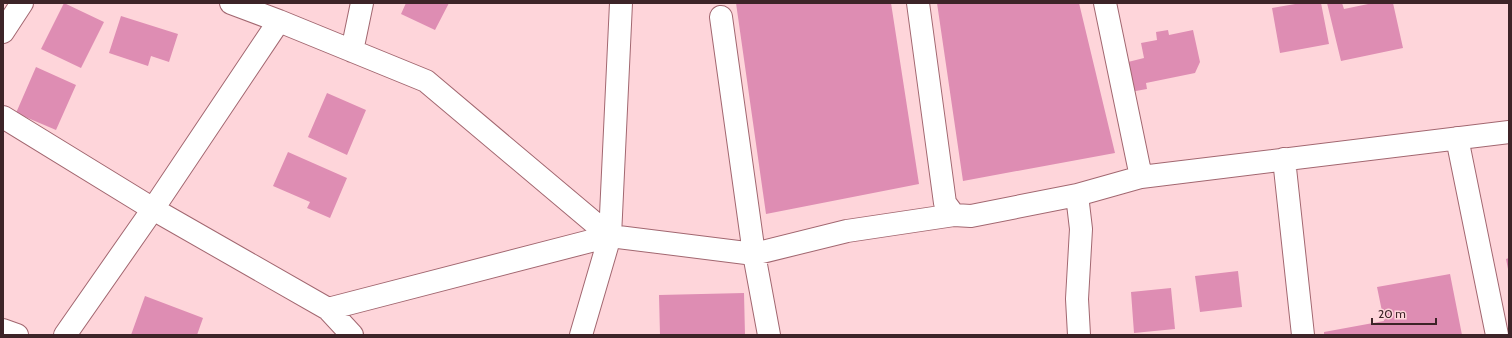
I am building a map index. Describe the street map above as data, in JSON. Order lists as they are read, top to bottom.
{
  "scale_bar": "20 m"
}
